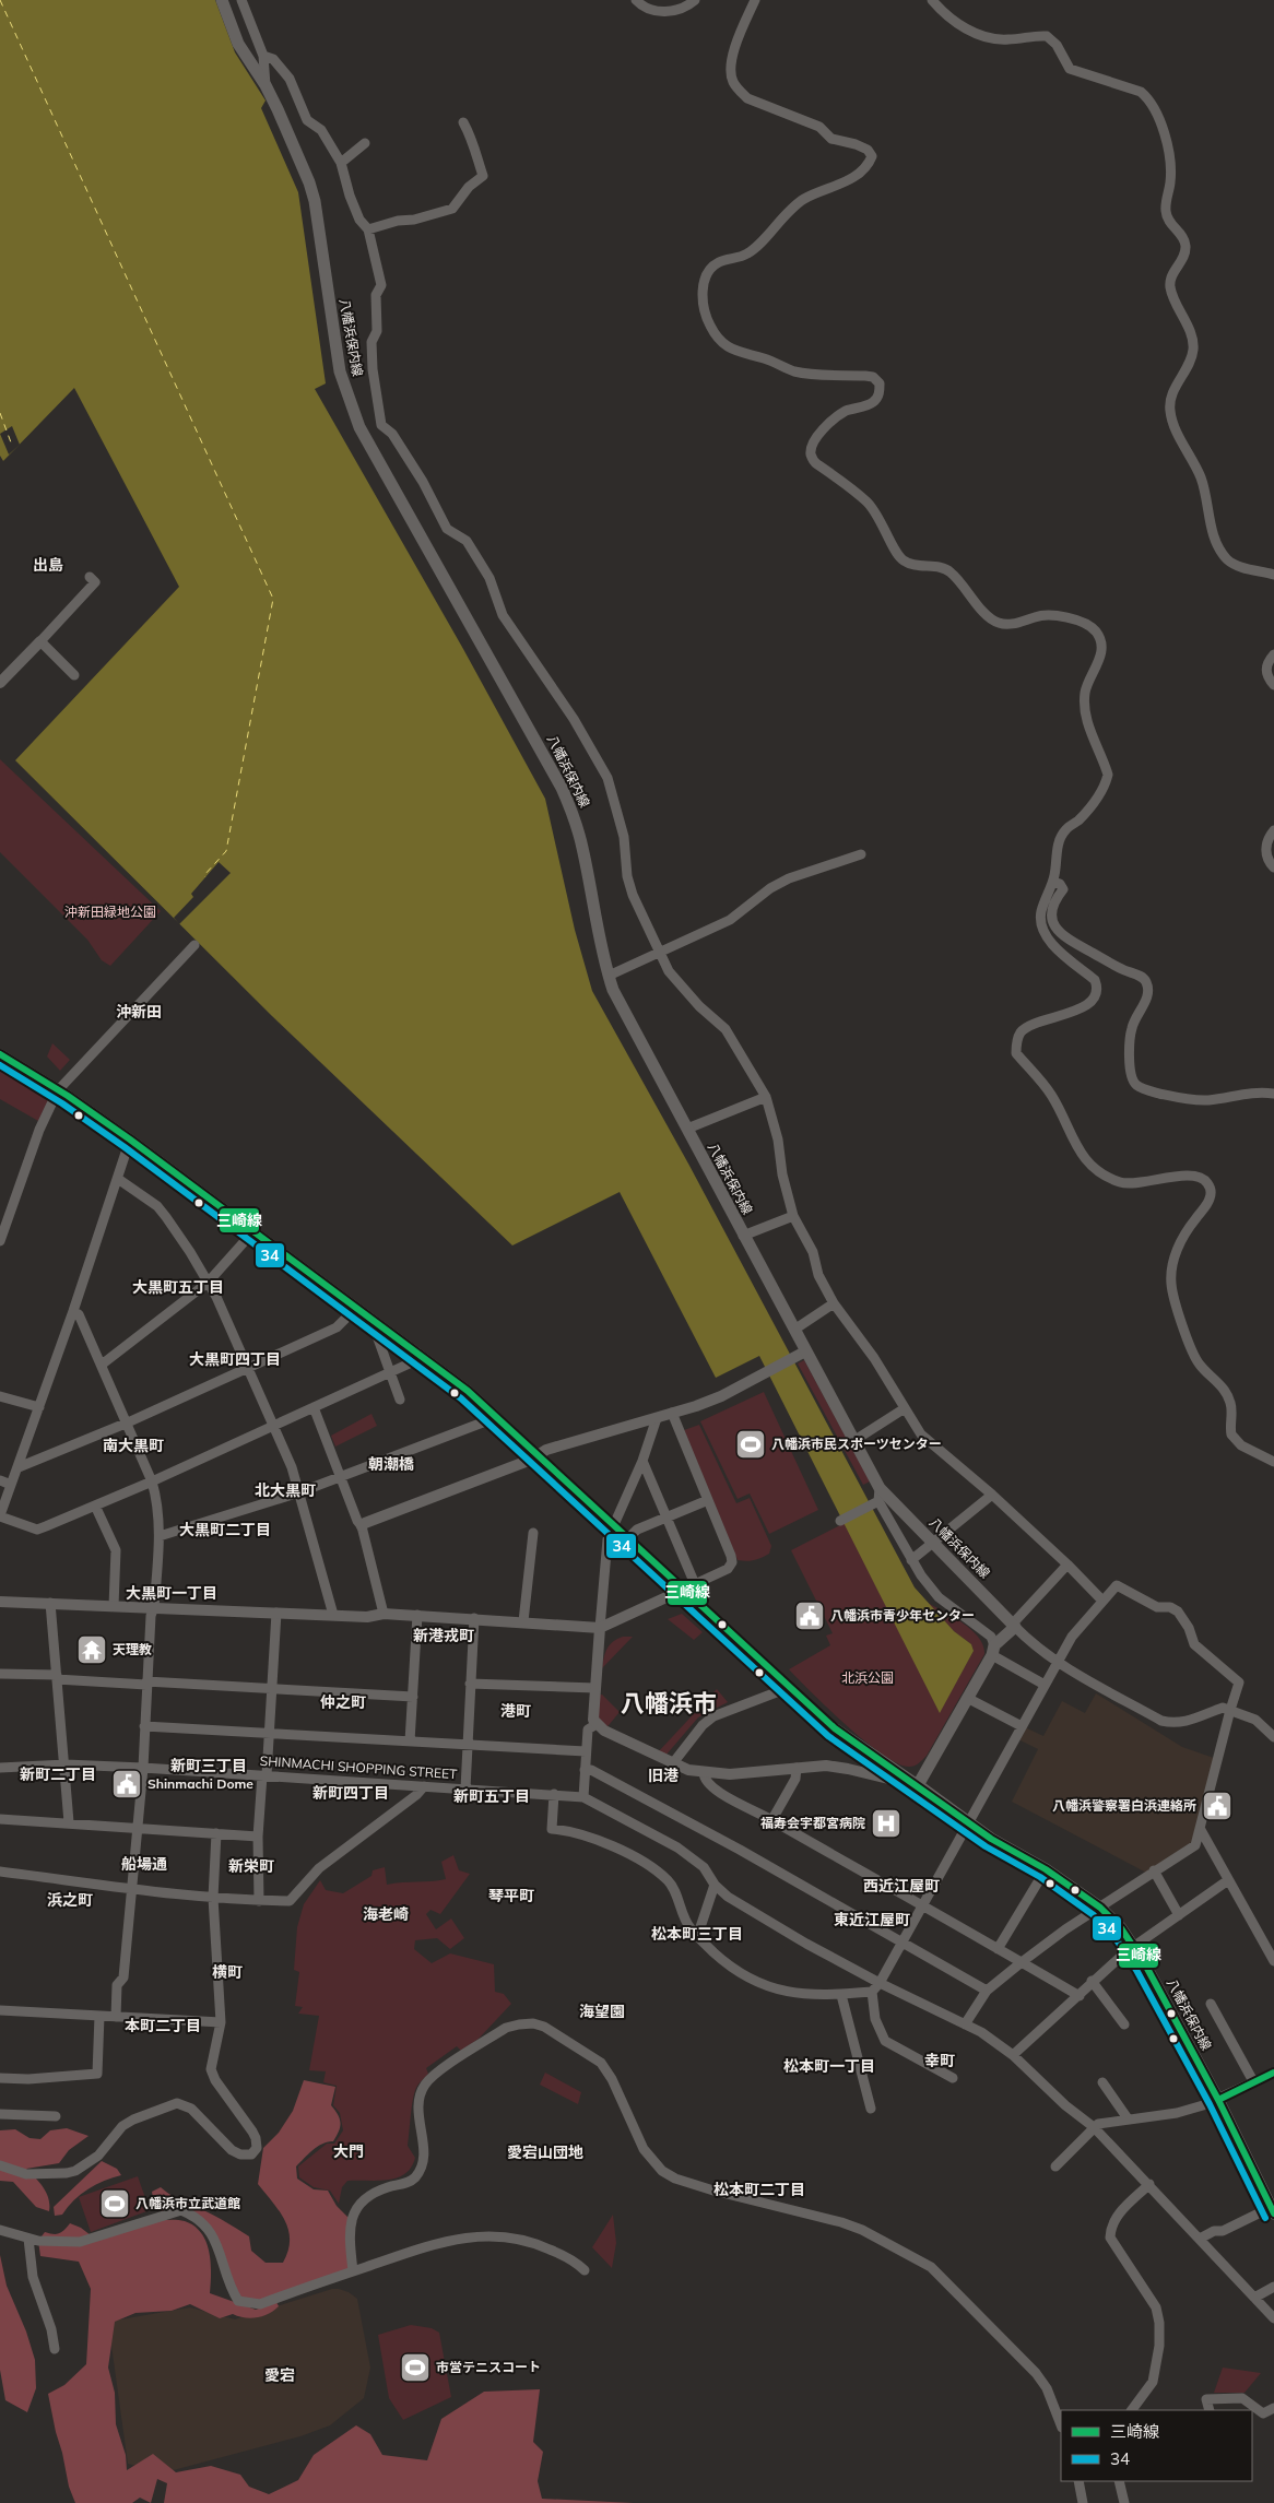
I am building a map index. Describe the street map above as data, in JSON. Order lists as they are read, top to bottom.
{
  "streets": {
    "main road": ["八幡浜保内線"],
    "street": ["SHINMACHI SHOPPING STREET"]
  },
  "districts": [
    "出島",
    "沖新田",
    "大黒町五丁目",
    "大黒町四丁目",
    "南大黒町",
    "朝潮橋",
    "北大黒町",
    "大黒町二丁目",
    "大黒町一丁目",
    "新港戎町",
    "仲之町",
    "八幡浜市",
    "港町",
    "新町三丁目",
    "新町二丁目",
    "旧港",
    "新町四丁目",
    "新町五丁目",
    "船場通",
    "新栄町",
    "西近江屋町",
    "琴平町",
    "浜之町",
    "海老崎",
    "東近江屋町",
    "松本町三丁目",
    "横町",
    "海望園",
    "本町二丁目",
    "幸町",
    "松本町一丁目",
    "大門",
    "愛宕山団地",
    "松本町二丁目",
    "愛宕"
  ],
  "parks": ["沖新田緑地公園", "北浜公園"],
  "places": {
    "sports": ["八幡浜市民スポーツセンター", "八幡浜市立武道館", "市営テニスコート"],
    "public building": ["八幡浜市青少年センター", "Shinmachi Dome", "八幡浜警察署白浜連絡所"],
    "temple": ["天理教"],
    "hospital": ["福寿会宇都宮病院"]
  },
  "lines": ["transit line 三崎線", "transit line 34"],
  "legend": ["三崎線", "34"]
}
